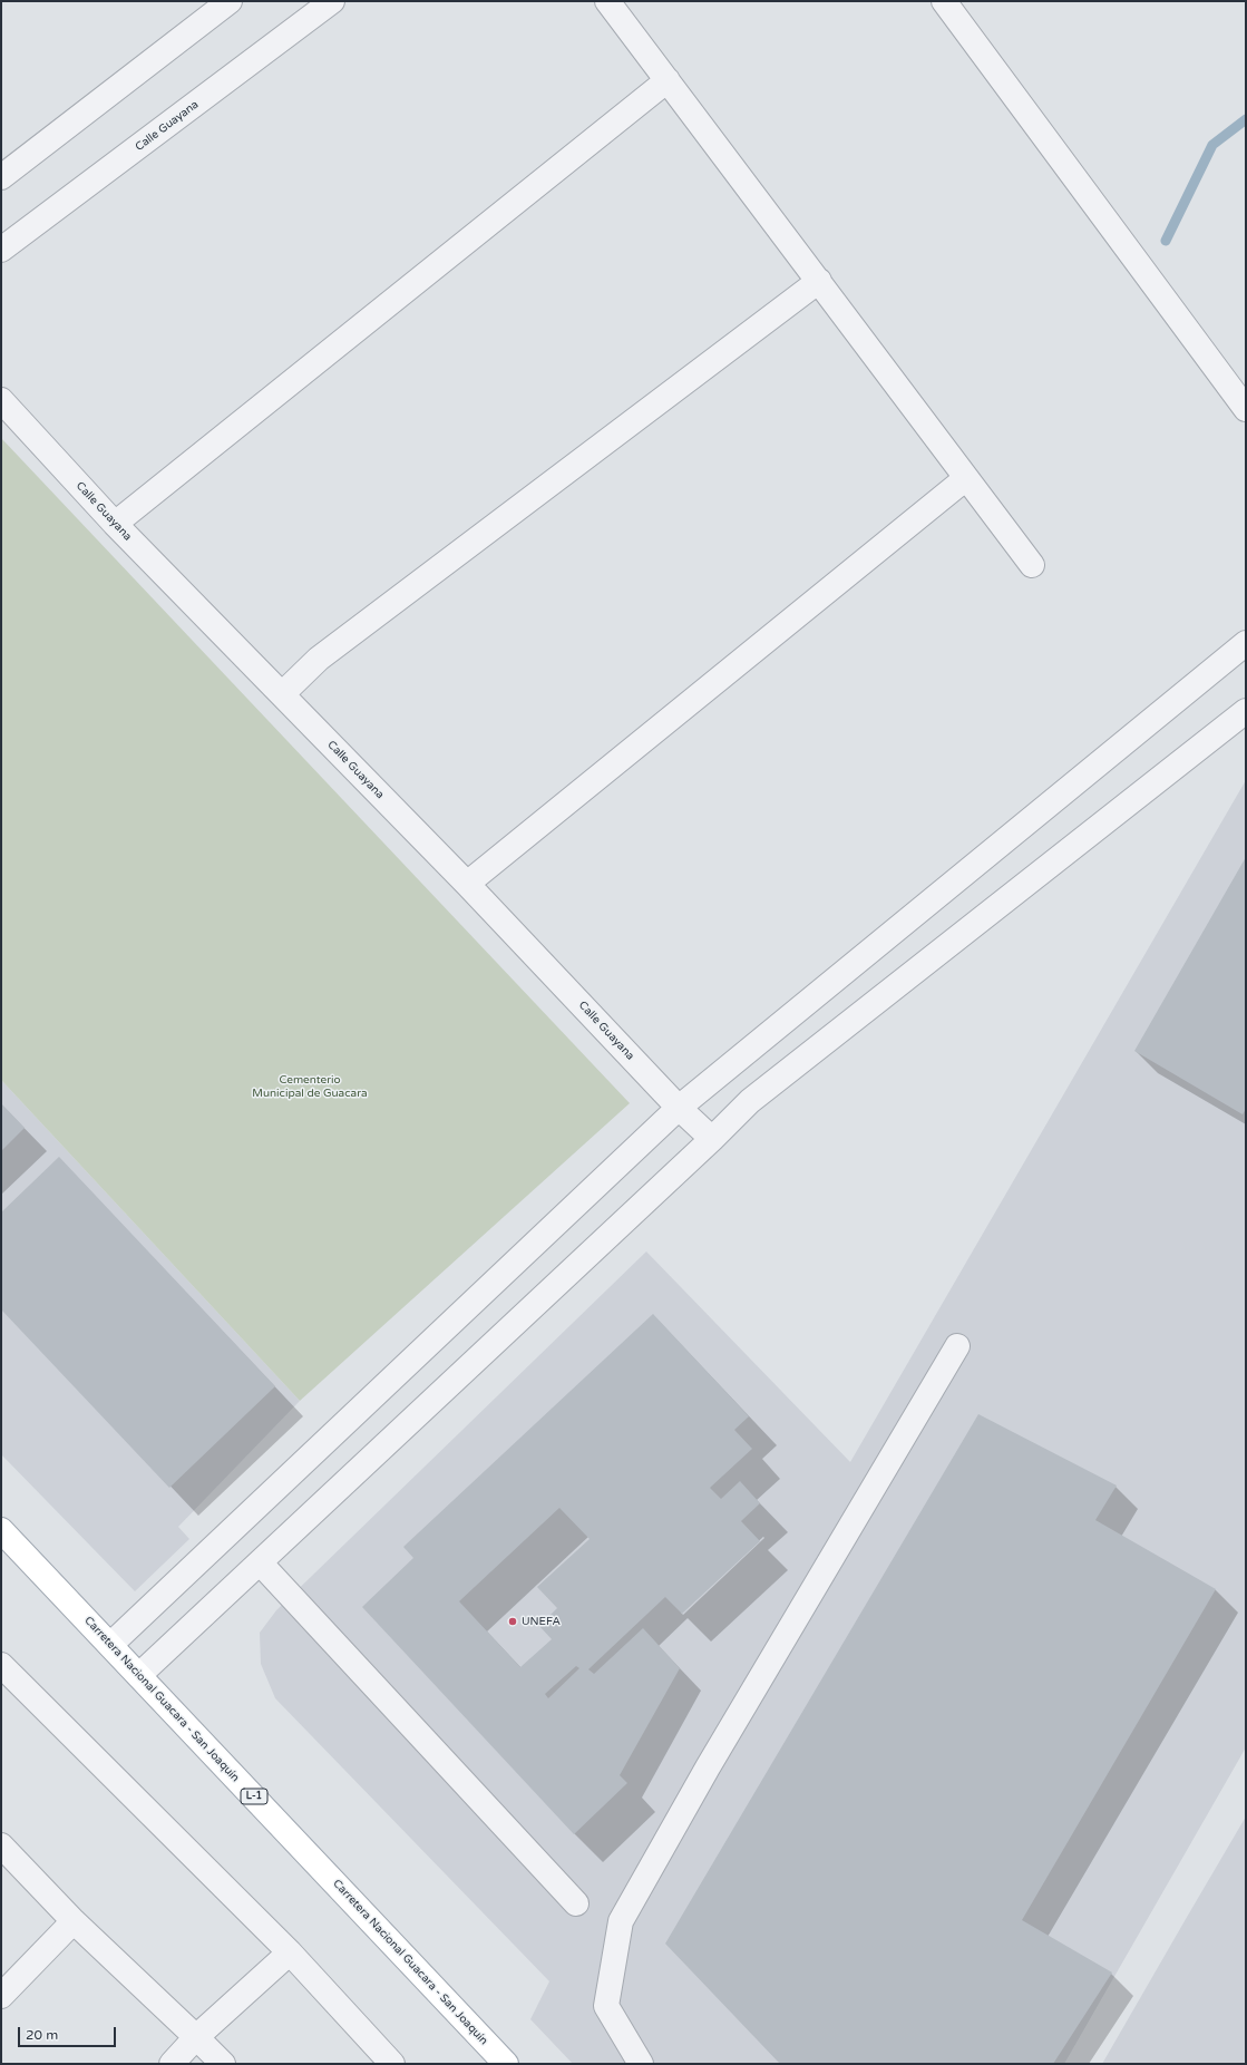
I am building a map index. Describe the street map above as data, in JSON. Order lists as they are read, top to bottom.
{
  "streets": {
    "main road": ["Carretera Nacional Guacara - San Joaquín", "L-1"],
    "street": ["Calle Guayana"]
  },
  "parks": ["Cementerio Municipal de Guacara"],
  "places": ["UNEFA"],
  "scale_bar": "20 m"
}
